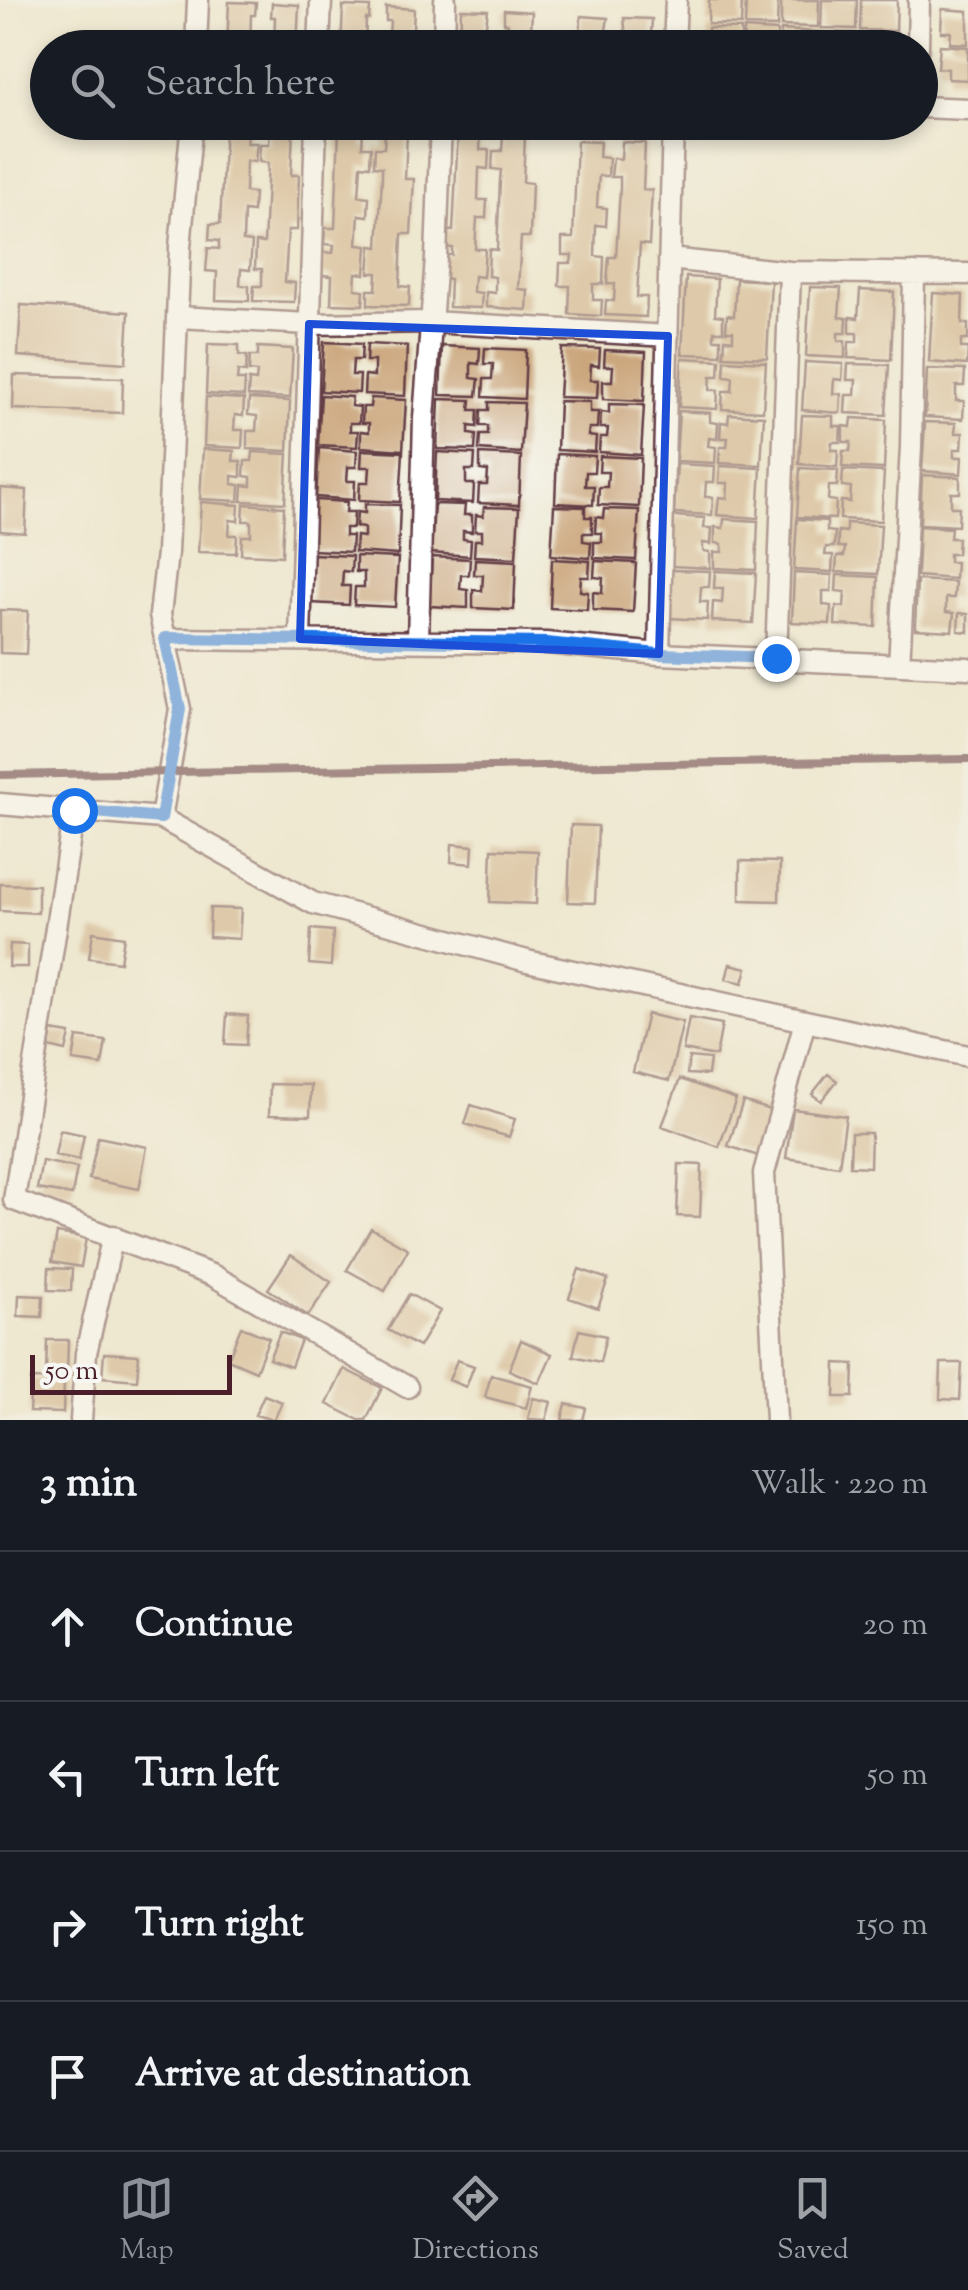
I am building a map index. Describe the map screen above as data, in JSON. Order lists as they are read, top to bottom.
{
  "scale_bar": "50 m",
  "page": {
    "search": "Search here",
    "scale": "50 m",
    "heading": ["3 min", "Walk · 220 m"],
    "list": [
      ["Continue", "20 m"],
      ["Turn left", "50 m"],
      ["Turn right", "150 m"],
      "Arrive at destination"
    ],
    "nav": ["Map", "Directions", "Saved"]
  }
}
